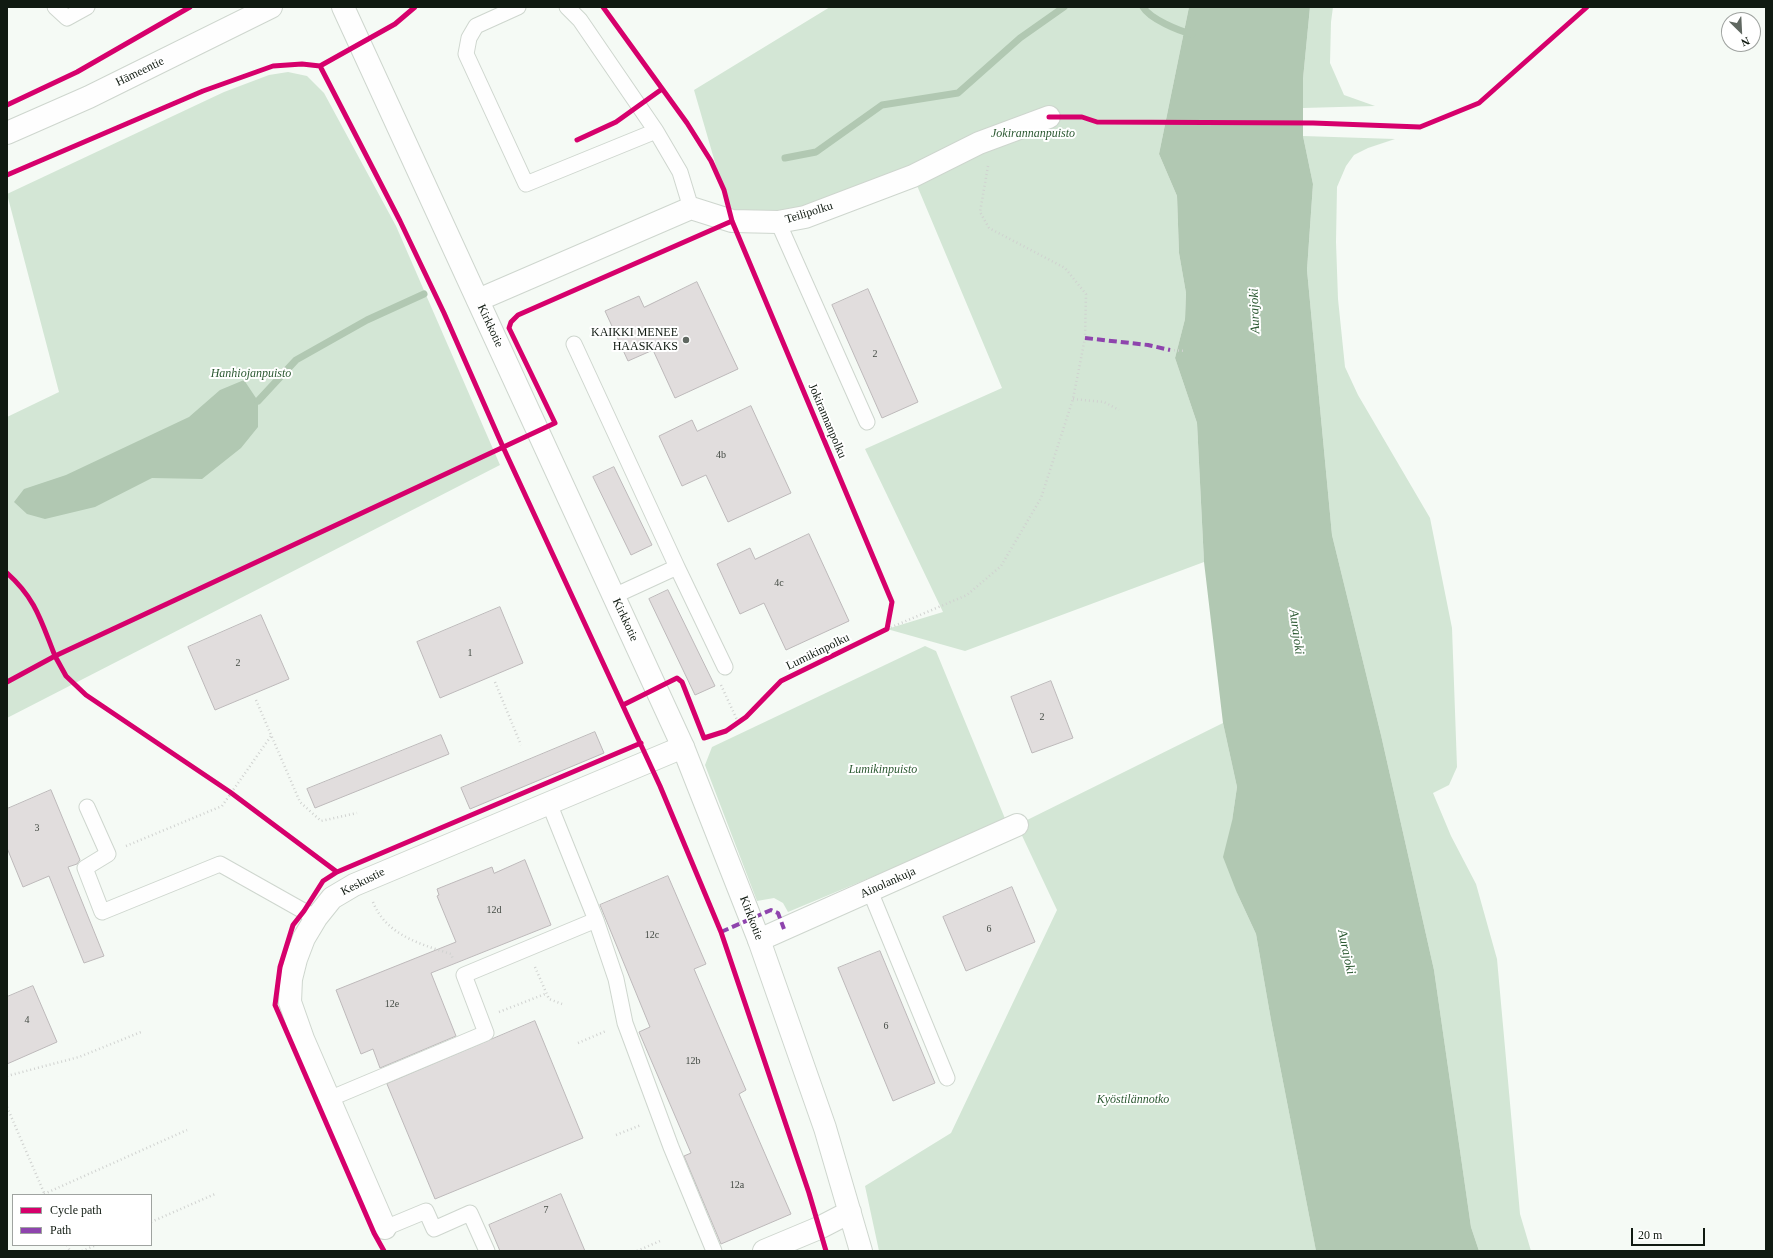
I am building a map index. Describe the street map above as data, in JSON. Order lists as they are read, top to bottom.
{
  "streets": {
    "main road": [
      "Hämeentie",
      "Teilipolku",
      "Kirkkotie",
      "Keskustie",
      "Ainolankuja"
    ],
    "cycle path": ["Jokirannanpolku"]
  },
  "crossings": [
    ["Kirkkotie", "Keskustie"],
    ["Kirkkotie", "Ainolankuja"]
  ],
  "water": ["Aurajoki"],
  "parks": [
    "Jokirannanpuisto",
    "Hanhiojanpuisto",
    "Lumikinpuisto",
    "Kyöstilännotko"
  ],
  "places": ["KAIKKI MENEE HAASKAKS"],
  "house_numbers": [
    "2",
    "4b",
    "4c",
    "1",
    "2",
    "2",
    "3",
    "12d",
    "6",
    "12c",
    "12e",
    "4",
    "6",
    "12b",
    "12a",
    "7"
  ],
  "legend": ["Cycle path", "Path"],
  "scale_bar": "20 m",
  "north": "bottom right"
}
